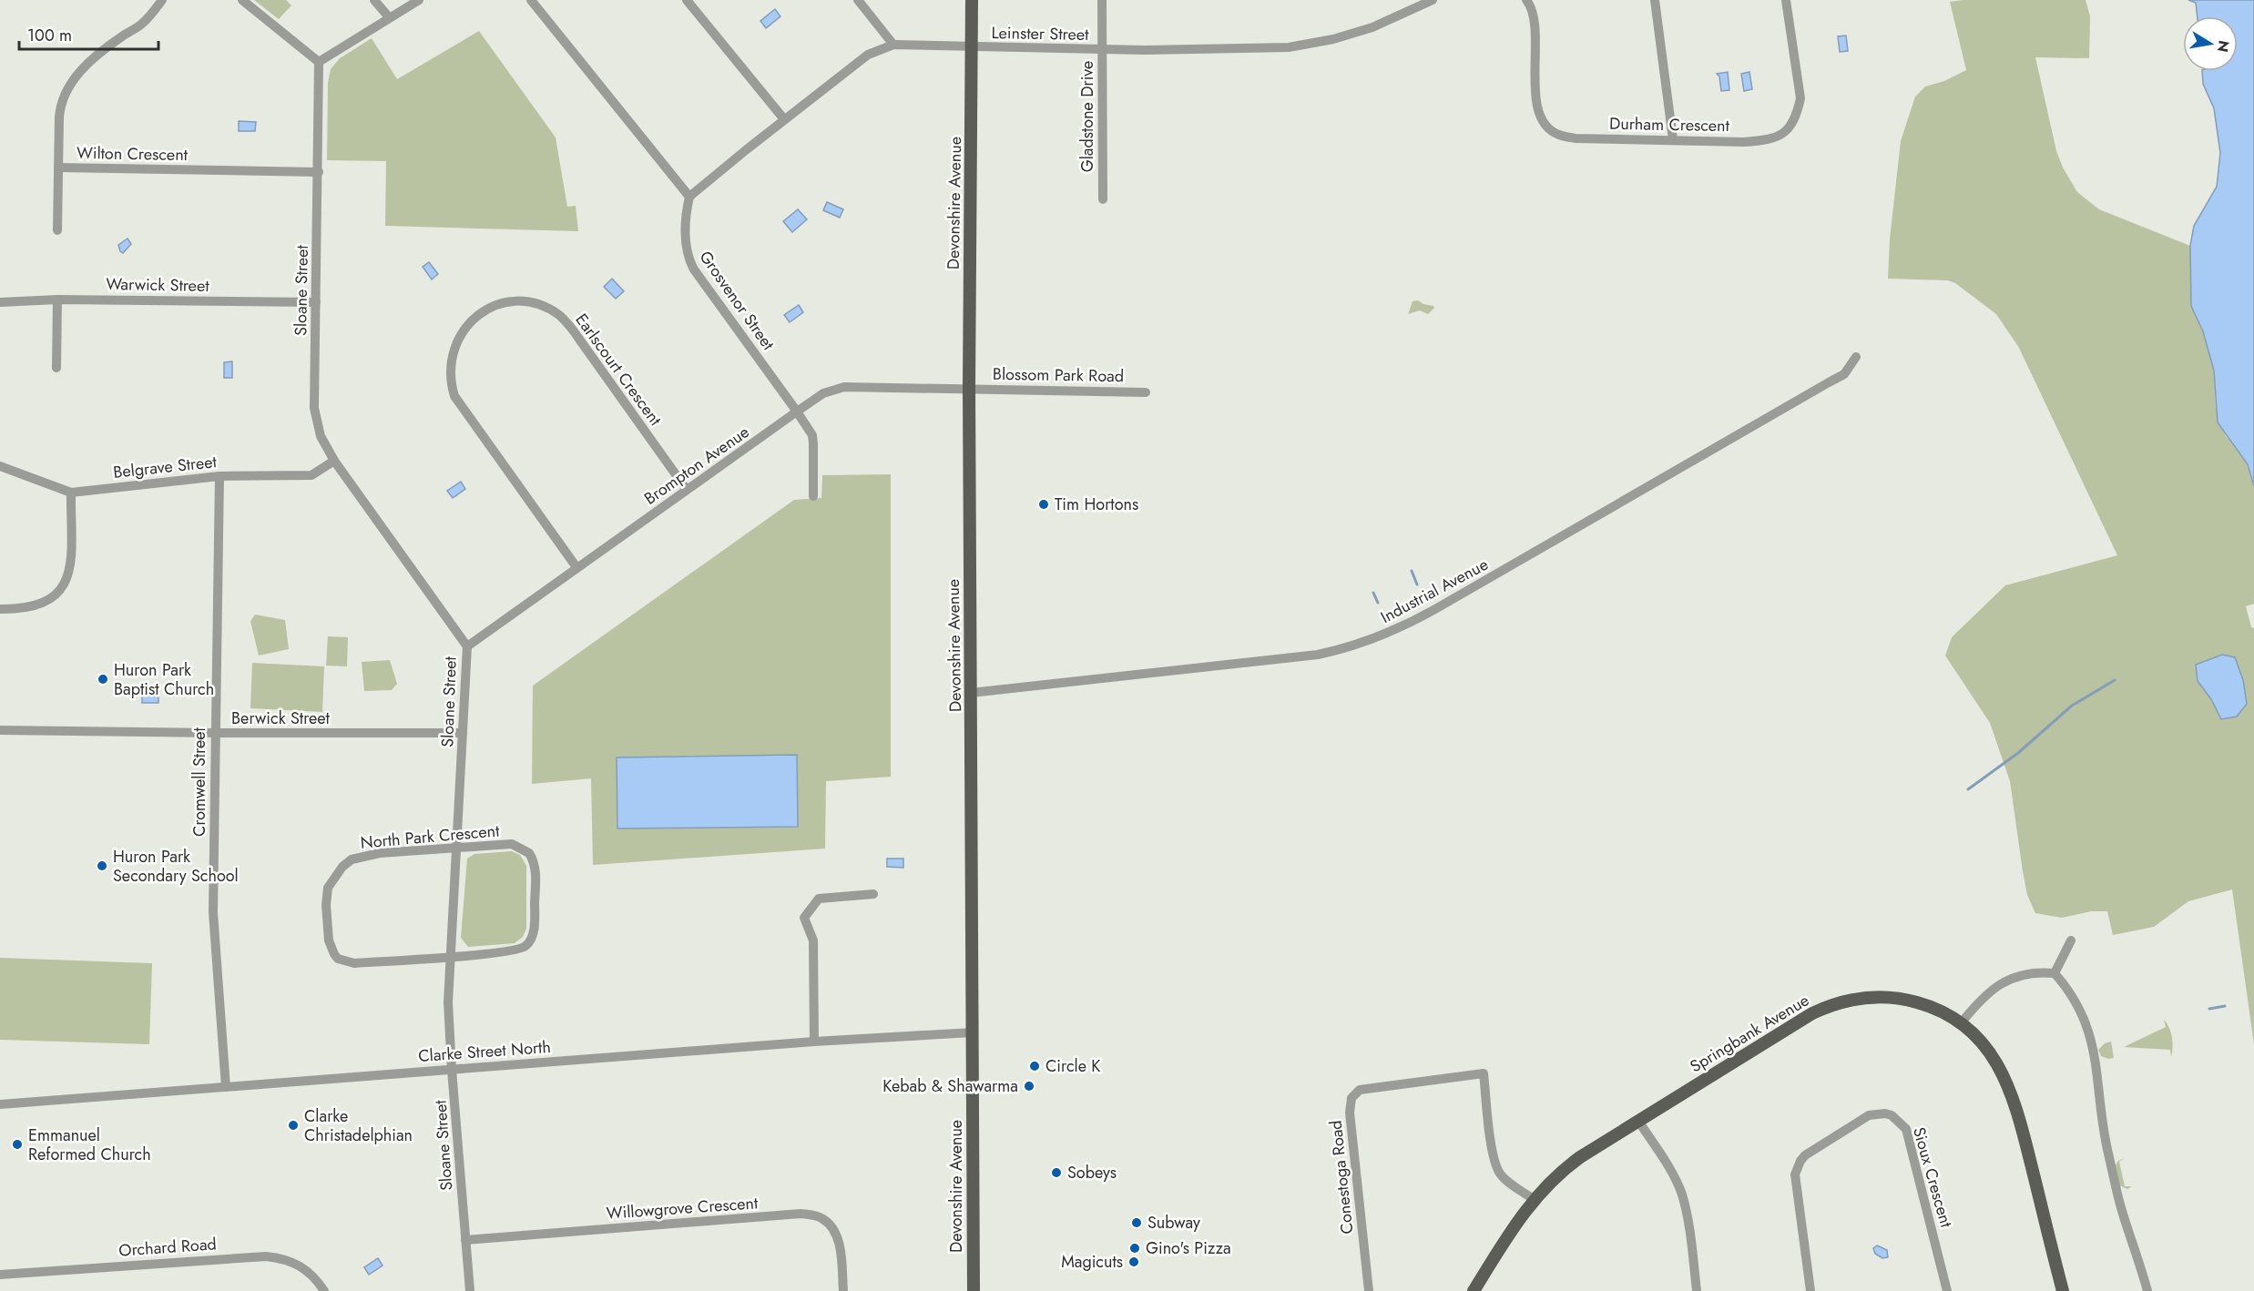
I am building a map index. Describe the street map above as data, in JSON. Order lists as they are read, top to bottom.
{
  "streets": {
    "main road": ["Devonshire Avenue", "Springbank Avenue"],
    "street": [
      "Leinster Street",
      "Gladstone Drive",
      "Durham Crescent",
      "Wilton Crescent",
      "Warwick Street",
      "Sloane Street",
      "Grosvenor Street",
      "Earlscourt Crescent",
      "Blossom Park Road",
      "Brompton Avenue",
      "Belgrave Street",
      "Industrial Avenue",
      "Berwick Street",
      "Cromwell Street",
      "North Park Crescent",
      "Clarke Street North",
      "Conestoga Road",
      "Sioux Crescent",
      "Willowgrove Crescent",
      "Orchard Road"
    ]
  },
  "crossings": [
    ["Leinster Street", "Gladstone Drive"],
    ["Leinster Street", "Devonshire Avenue"],
    ["Leinster Street", "Grosvenor Street"],
    ["Wilton Crescent", "Sloane Street"],
    ["Devonshire Avenue", "Blossom Park Road"],
    ["Devonshire Avenue", "Brompton Avenue"],
    ["Devonshire Avenue", "Industrial Avenue"],
    ["Devonshire Avenue", "Clarke Street North"],
    ["Warwick Street", "Sloane Street"],
    ["Sloane Street", "Brompton Avenue"],
    ["Sloane Street", "Belgrave Street"],
    ["Sloane Street", "Berwick Street"],
    ["Sloane Street", "North Park Crescent"],
    ["Sloane Street", "Clarke Street North"],
    ["Sloane Street", "Willowgrove Crescent"],
    ["Grosvenor Street", "Brompton Avenue"],
    ["Earlscourt Crescent", "Brompton Avenue"],
    ["Blossom Park Road", "Brompton Avenue"],
    ["Belgrave Street", "Cromwell Street"],
    ["Berwick Street", "Cromwell Street"],
    ["Cromwell Street", "Clarke Street North"],
    ["Springbank Avenue", "Conestoga Road"]
  ],
  "places": [
    "Tim Hortons",
    "Huron Park Baptist Church",
    "Huron Park Secondary School",
    "Circle K",
    "Kebab & Shawarma",
    "Clarke Christadelphian",
    "Emmanuel Reformed Church",
    "Sobeys",
    "Subway",
    "Gino's Pizza",
    "Magicuts"
  ],
  "scale_bar": "100 m",
  "north": "right"
}
